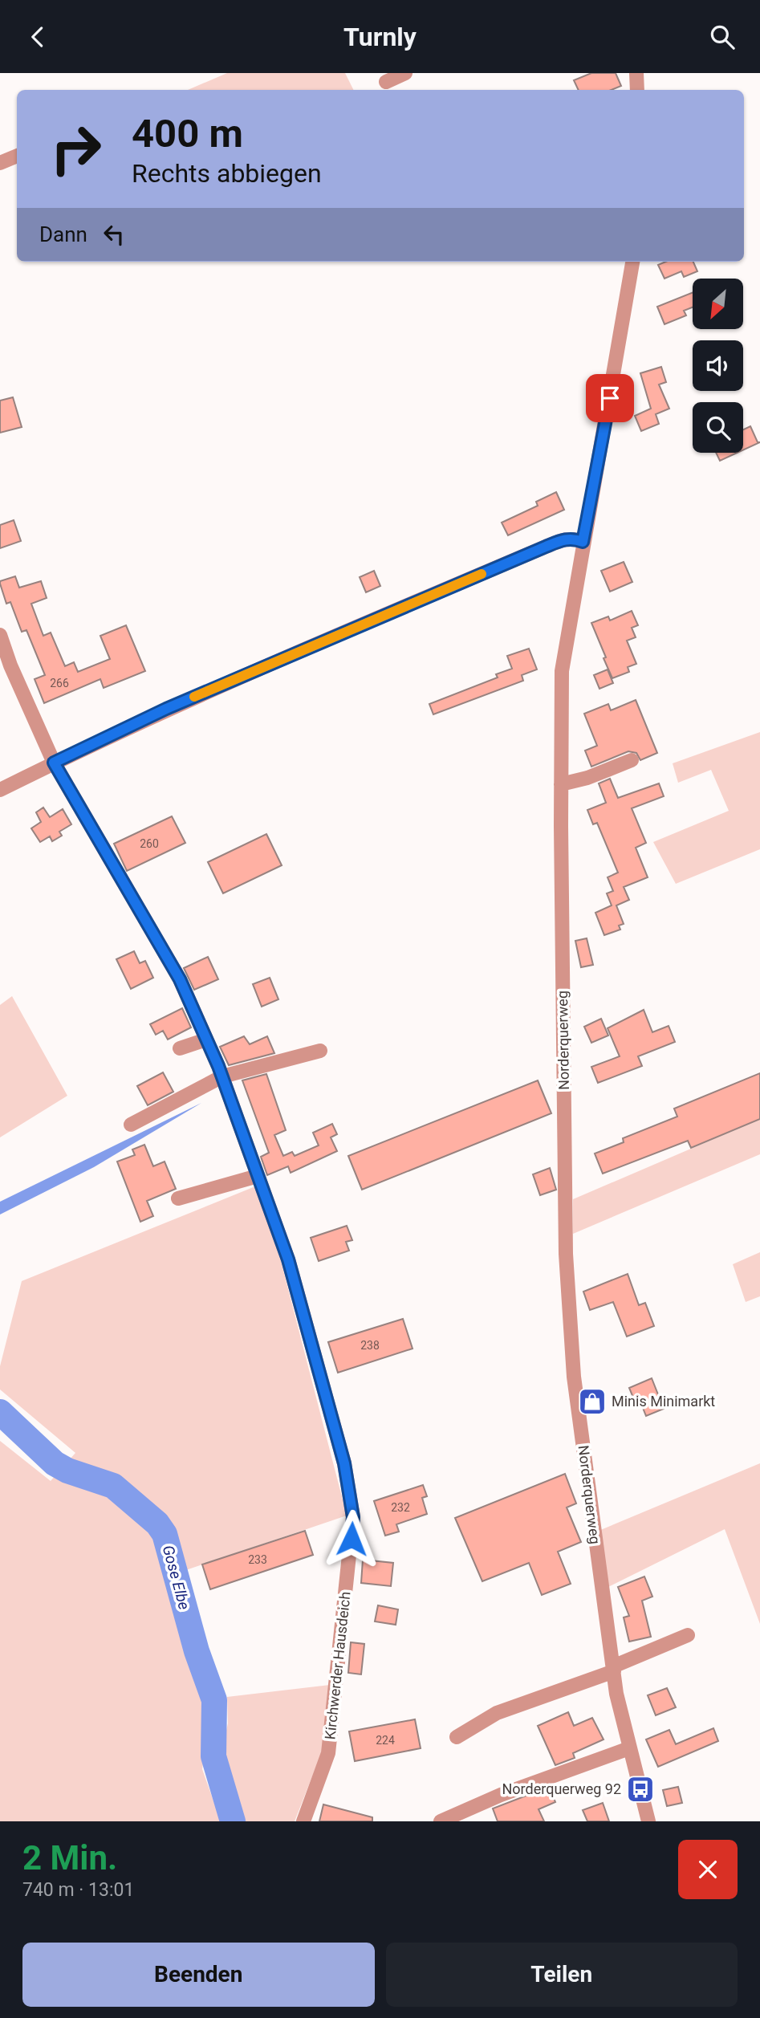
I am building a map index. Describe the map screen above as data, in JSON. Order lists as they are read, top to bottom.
{
  "streets": {
    "street": ["Norderquerweg", "Kirchwerder Hausdeich"]
  },
  "water": ["Gose Elbe"],
  "places": {
    "shop": ["Minis Minimarkt"],
    "bus stop": ["Norderquerweg 92"]
  },
  "house_numbers": [
    "266",
    "260",
    "238",
    "232",
    "233",
    "224"
  ],
  "north": "bottom left",
  "page": {
    "header": "Turnly",
    "turn": ["400 m", "Rechts abbiegen"],
    "then": "Dann",
    "heading": ["2 Min.", "740 m · 13:01"],
    "buttons": ["Beenden", "Teilen"]
  }
}
